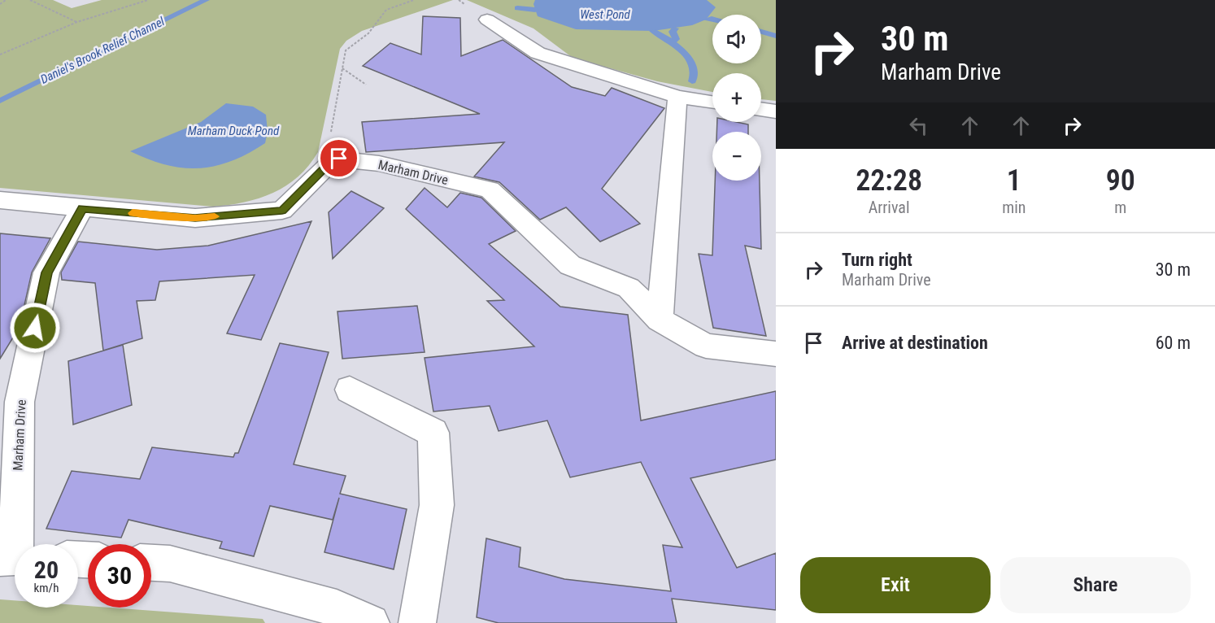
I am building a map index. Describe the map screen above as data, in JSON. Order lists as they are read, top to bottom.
{
  "streets": {
    "street": ["Marham Drive"]
  },
  "water": ["West Pond", "Daniel's Brook Relief Channel", "Marham Duck Pond"],
  "page": {
    "turn": ["30 m", "Marham Drive"],
    "map_buttons": ["+", "−"],
    "eta": [
      "22:28",
      "Arrival",
      "1",
      "min",
      "90",
      "m"
    ],
    "list": [
      {
        "name": "Turn right",
        "note": "Marham Drive",
        "value": "30 m"
      },
      {
        "name": "Arrive at destination",
        "value": "60 m"
      }
    ],
    "speed": "20 km/h",
    "limit": "30",
    "buttons": ["Exit", "Share"]
  }
}
